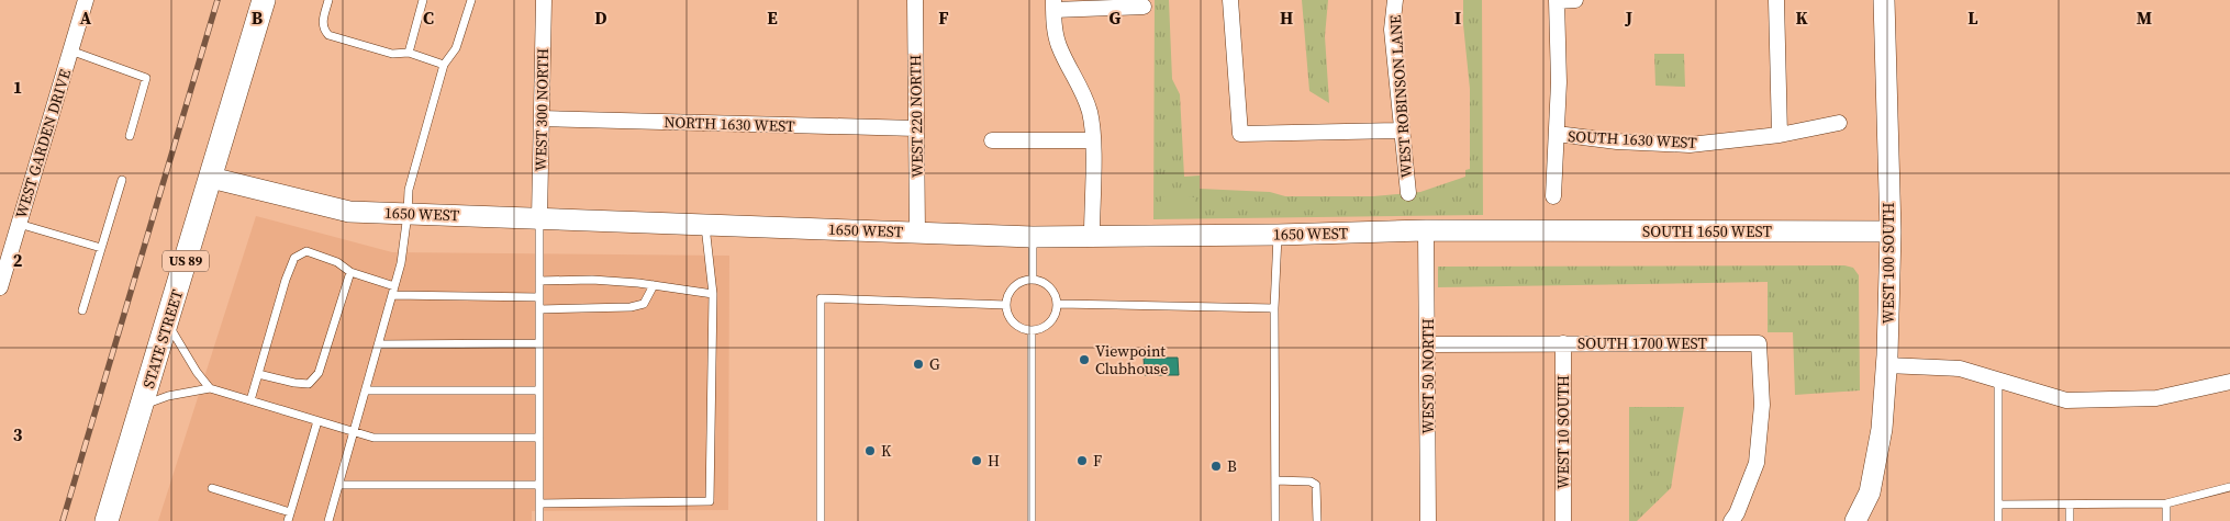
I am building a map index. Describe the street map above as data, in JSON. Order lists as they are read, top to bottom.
{
  "streets": {
    "main road": ["US 89", "STATE STREET"],
    "street": [
      "WEST ROBINSON LANE",
      "WEST 300 NORTH",
      "WEST 220 NORTH",
      "NORTH 1630 WEST",
      "SOUTH 1630 WEST",
      "WEST GARDEN DRIVE",
      "1650 WEST",
      "SOUTH 1650 WEST",
      "WEST 100 SOUTH",
      "SOUTH 1700 WEST",
      "WEST 50 NORTH",
      "WEST 10 SOUTH"
    ]
  },
  "crossings": [
    ["WEST 300 NORTH", "NORTH 1630 WEST"],
    ["WEST 300 NORTH", "1650 WEST"],
    ["WEST 220 NORTH", "NORTH 1630 WEST"],
    ["WEST 220 NORTH", "1650 WEST"],
    ["1650 WEST", "SOUTH 1650 WEST"],
    ["1650 WEST", "STATE STREET"],
    ["1650 WEST", "WEST 50 NORTH"],
    ["SOUTH 1650 WEST", "WEST 100 SOUTH"],
    ["SOUTH 1700 WEST", "WEST 50 NORTH"],
    ["SOUTH 1700 WEST", "WEST 10 SOUTH"]
  ],
  "places": [
    "Viewpoint Clubhouse",
    "G",
    "K",
    "H",
    "F",
    "B"
  ],
  "grid": {
    "columns": [
      "A",
      "B",
      "C",
      "D",
      "E",
      "F",
      "G",
      "H",
      "I",
      "J",
      "K",
      "L",
      "M"
    ],
    "rows": ["1", "2", "3"]
  }
}
